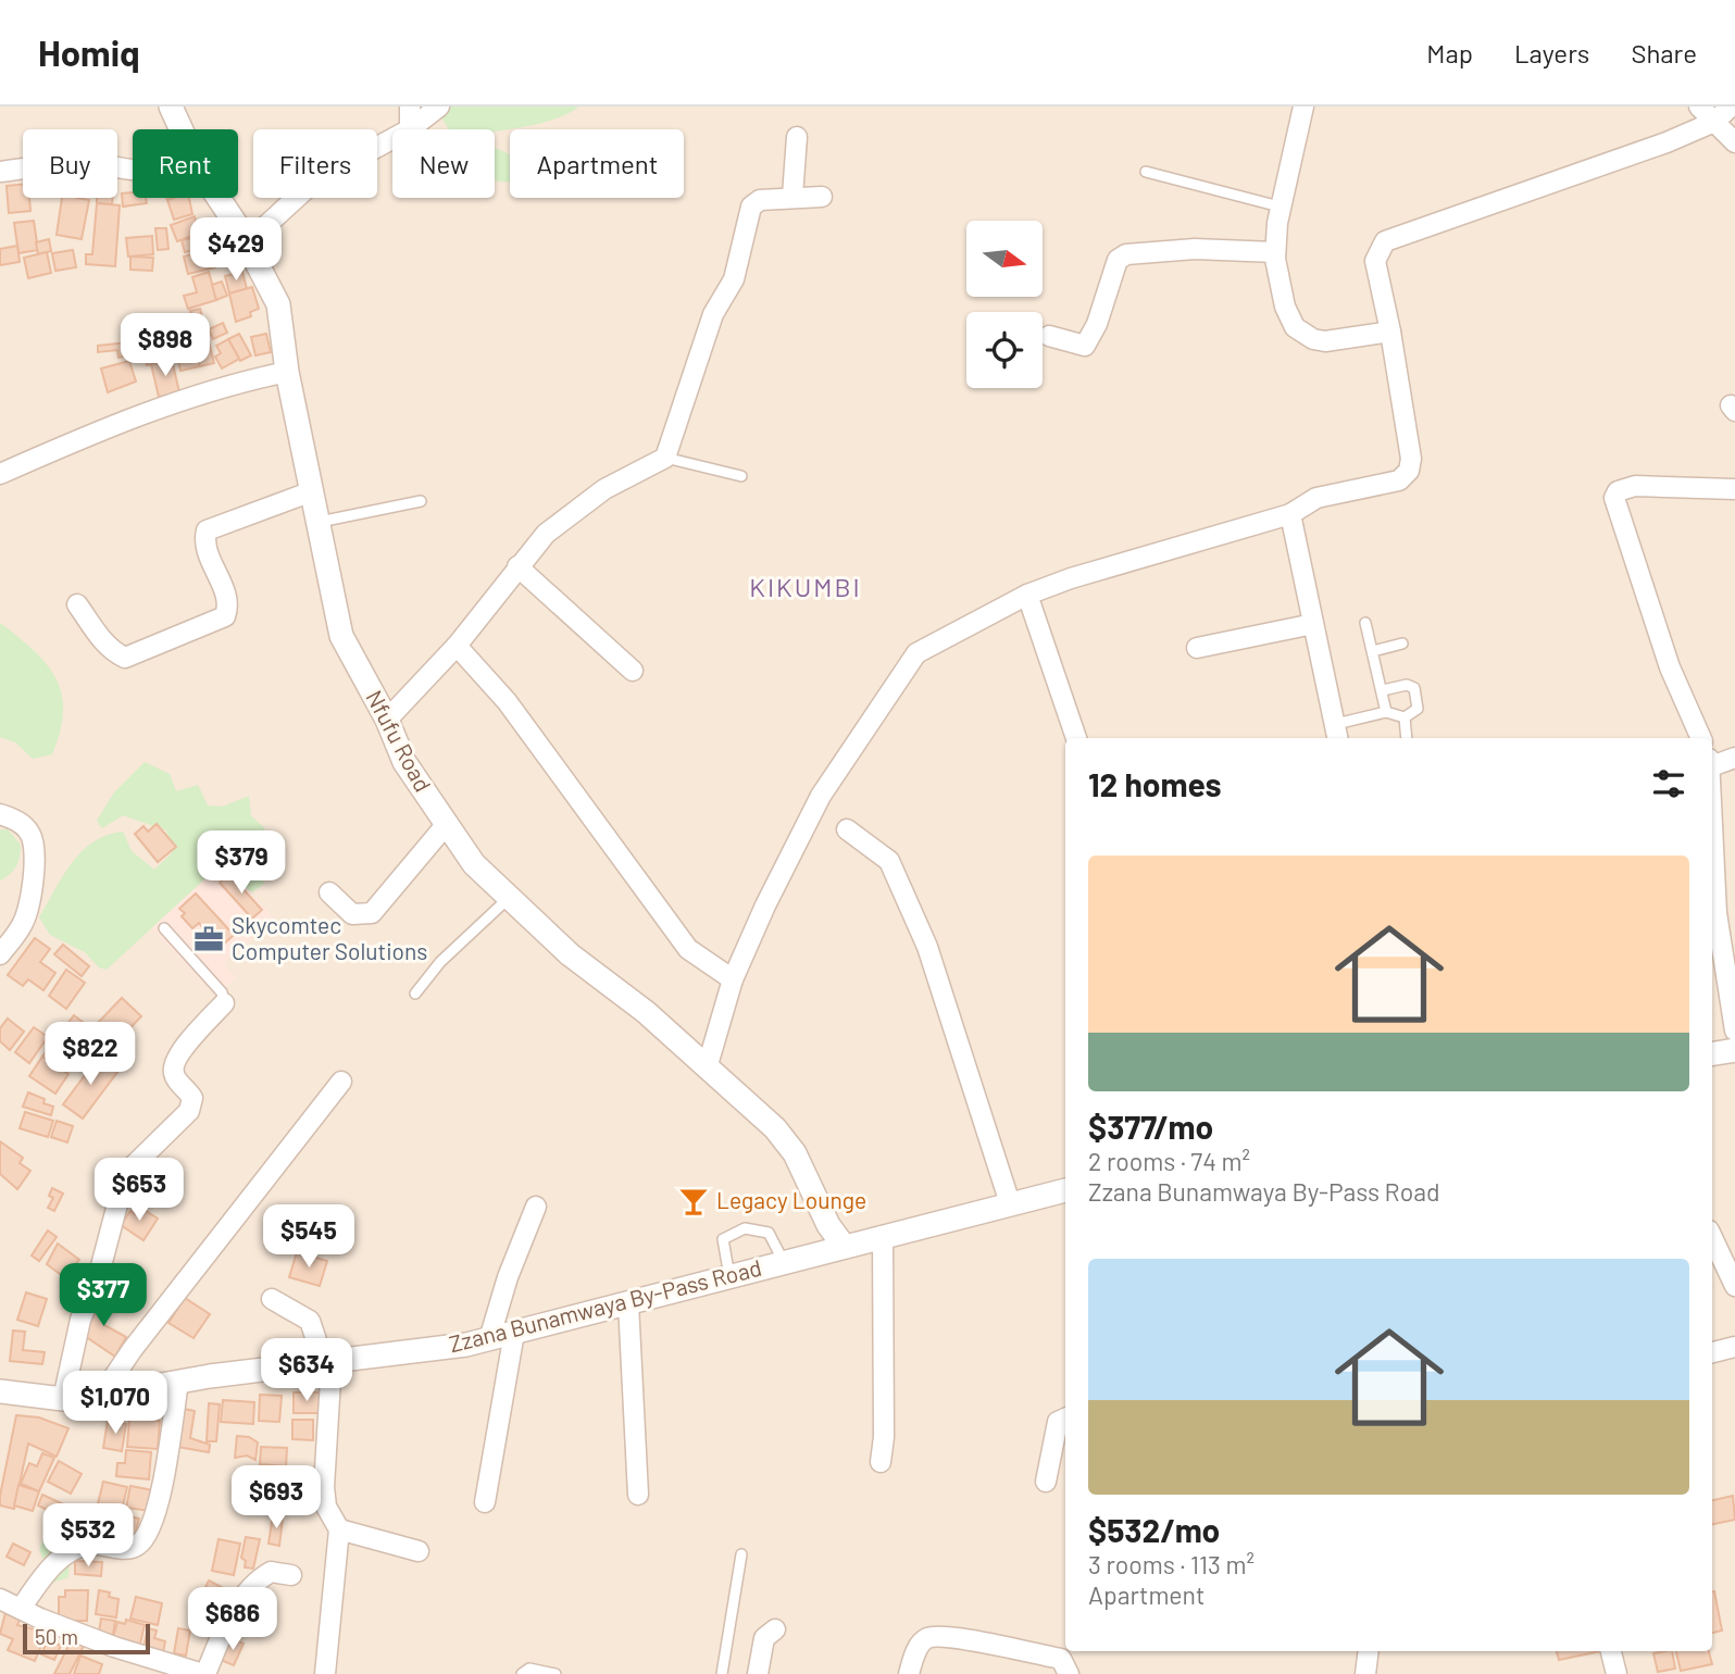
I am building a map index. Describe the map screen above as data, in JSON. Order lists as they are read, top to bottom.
{
  "streets": {
    "street": ["Nfufu Road", "Zzana Bunamwaya By-Pass Road"]
  },
  "crossings": [
    ["Nfufu Road", "Zzana Bunamwaya By-Pass Road"]
  ],
  "districts": ["KIKUMBI"],
  "places": {
    "office": ["Skycomtec Computer Solutions"],
    "bar": ["Legacy Lounge"]
  },
  "scale_bar": "50 m",
  "north": "right",
  "page": {
    "header": "Homiq",
    "nav": ["Map", "Layers", "Share"],
    "chip": [
      "Buy",
      "Rent",
      "Filters",
      "New",
      "Apartment"
    ],
    "price": [
      "$429",
      "$898",
      "$379",
      "$822",
      "$653",
      "$545",
      "$377",
      "$634",
      "$1,070",
      "$693",
      "$532",
      "$686"
    ],
    "heading": "12 homes",
    "list": [
      {
        "name": "$377/mo",
        "note": "2 rooms · 74 m² · Zzana Bunamwaya By-Pass Road"
      },
      {
        "name": "$532/mo",
        "note": "3 rooms · 113 m² · Apartment"
      }
    ],
    "scale": "50 m"
  }
}
